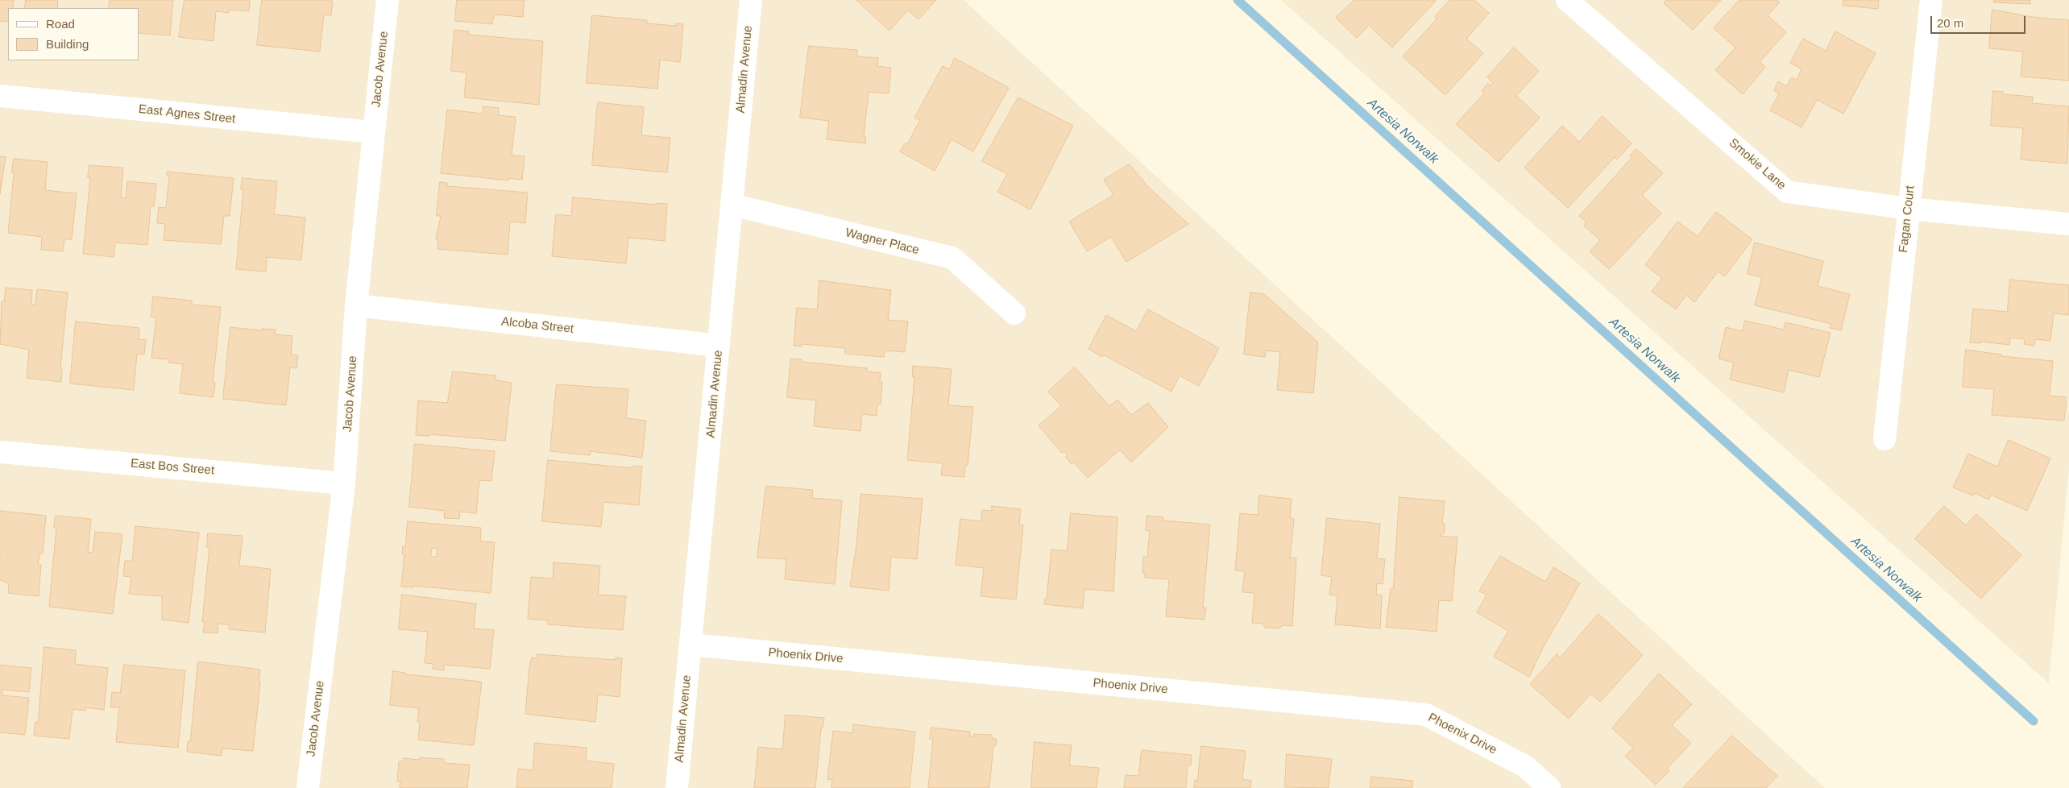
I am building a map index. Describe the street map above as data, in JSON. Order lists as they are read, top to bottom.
{
  "streets": {
    "street": [
      "Jacob Avenue",
      "Almadin Avenue",
      "East Agnes Street",
      "Smokie Lane",
      "Fagan Court",
      "Wagner Place",
      "Alcoba Street",
      "East Bos Street",
      "Phoenix Drive"
    ]
  },
  "crossings": [
    ["Jacob Avenue", "East Agnes Street"],
    ["Jacob Avenue", "Alcoba Street"],
    ["Jacob Avenue", "East Bos Street"],
    ["Almadin Avenue", "Wagner Place"],
    ["Almadin Avenue", "Alcoba Street"],
    ["Almadin Avenue", "Phoenix Drive"],
    ["Smokie Lane", "Fagan Court"]
  ],
  "water": ["Artesia Norwalk"],
  "legend": ["Road", "Building"],
  "scale_bar": "20 m"
}
